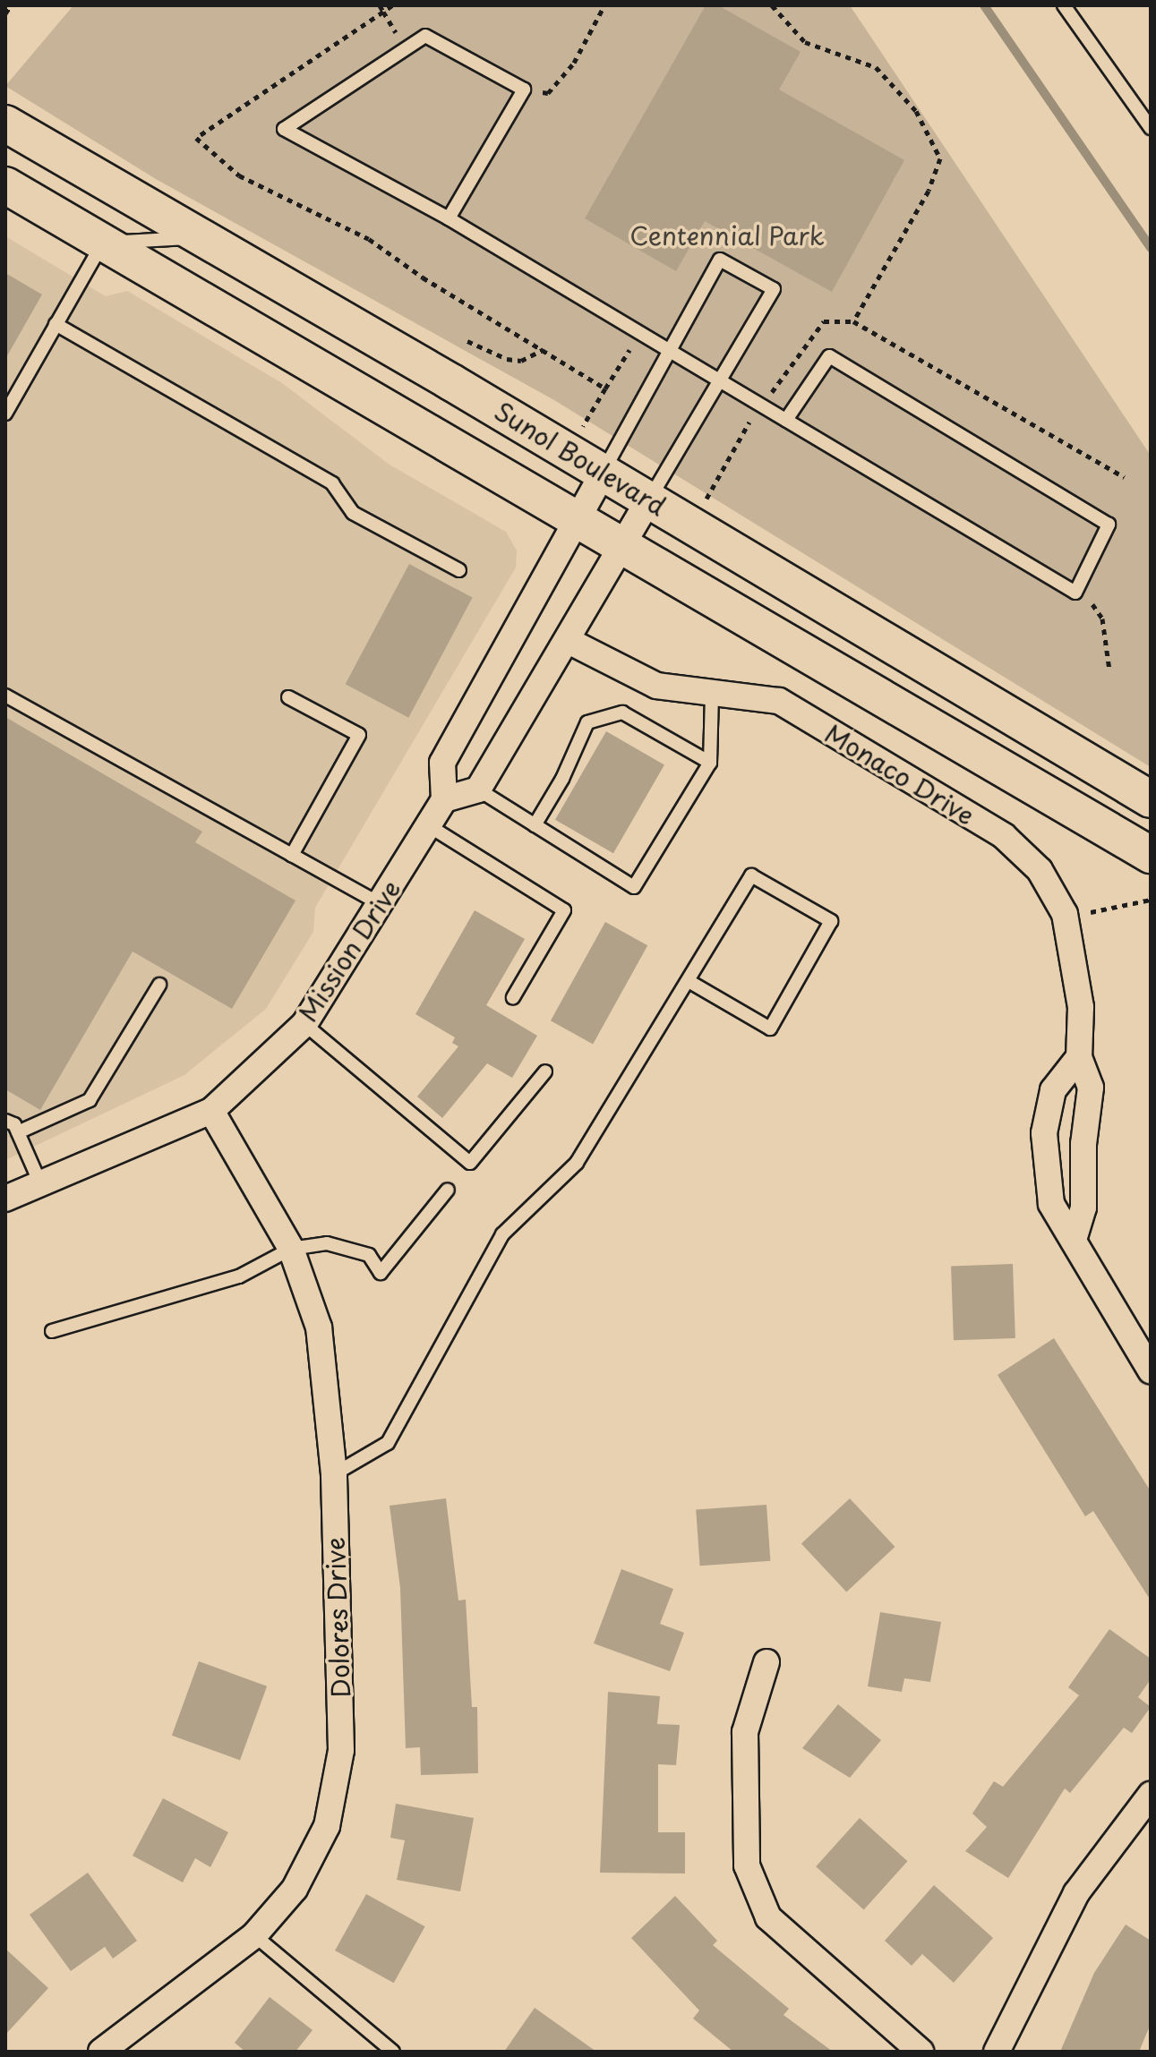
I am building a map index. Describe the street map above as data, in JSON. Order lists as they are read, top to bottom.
{
  "streets": {
    "main road": ["Sunol Boulevard"],
    "street": ["Monaco Drive", "Mission Drive", "Dolores Drive"]
  },
  "crossings": [
    ["Mission Drive", "Dolores Drive"]
  ],
  "parks": ["Centennial Park"]
}
